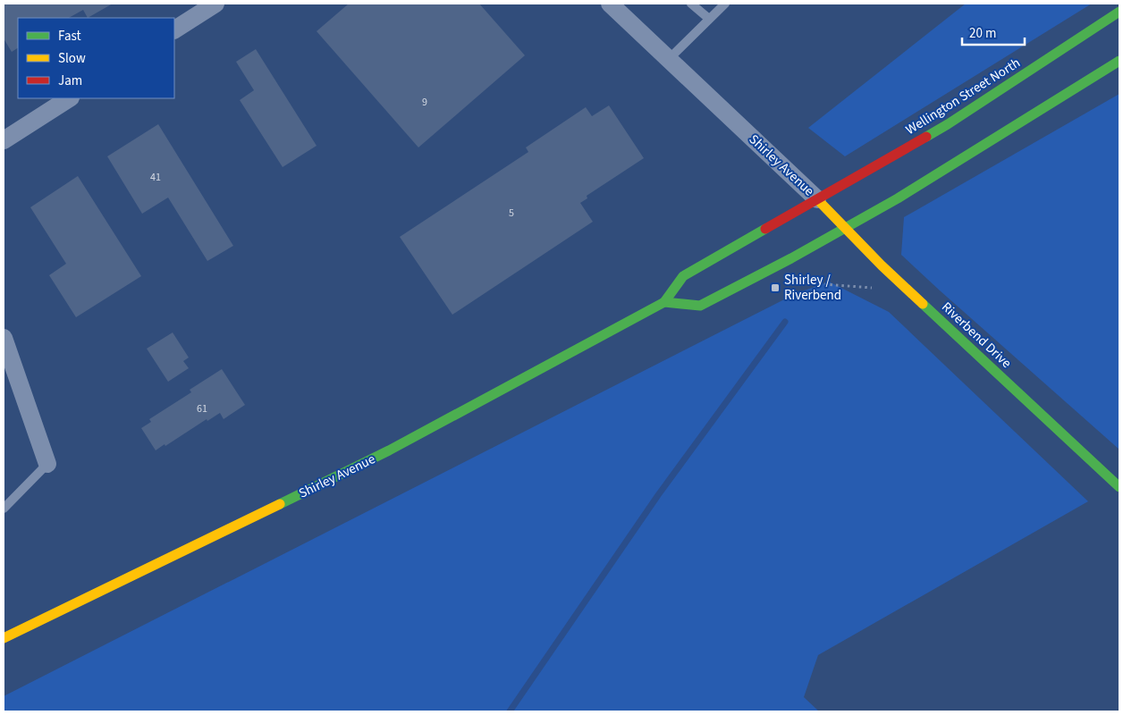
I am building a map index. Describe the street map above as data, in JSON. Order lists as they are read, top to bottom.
{
  "streets": {
    "main road": ["Wellington Street North", "Shirley Avenue", "Riverbend Drive"]
  },
  "crossings": [
    ["Wellington Street North", "Shirley Avenue"],
    ["Wellington Street North", "Riverbend Drive"],
    ["Shirley Avenue", "Riverbend Drive"]
  ],
  "places": {
    "transit": ["Shirley / Riverbend"]
  },
  "house_numbers": [
    "9",
    "41",
    "5",
    "61"
  ],
  "legend": ["Fast", "Slow", "Jam"],
  "scale_bar": "20 m"
}
